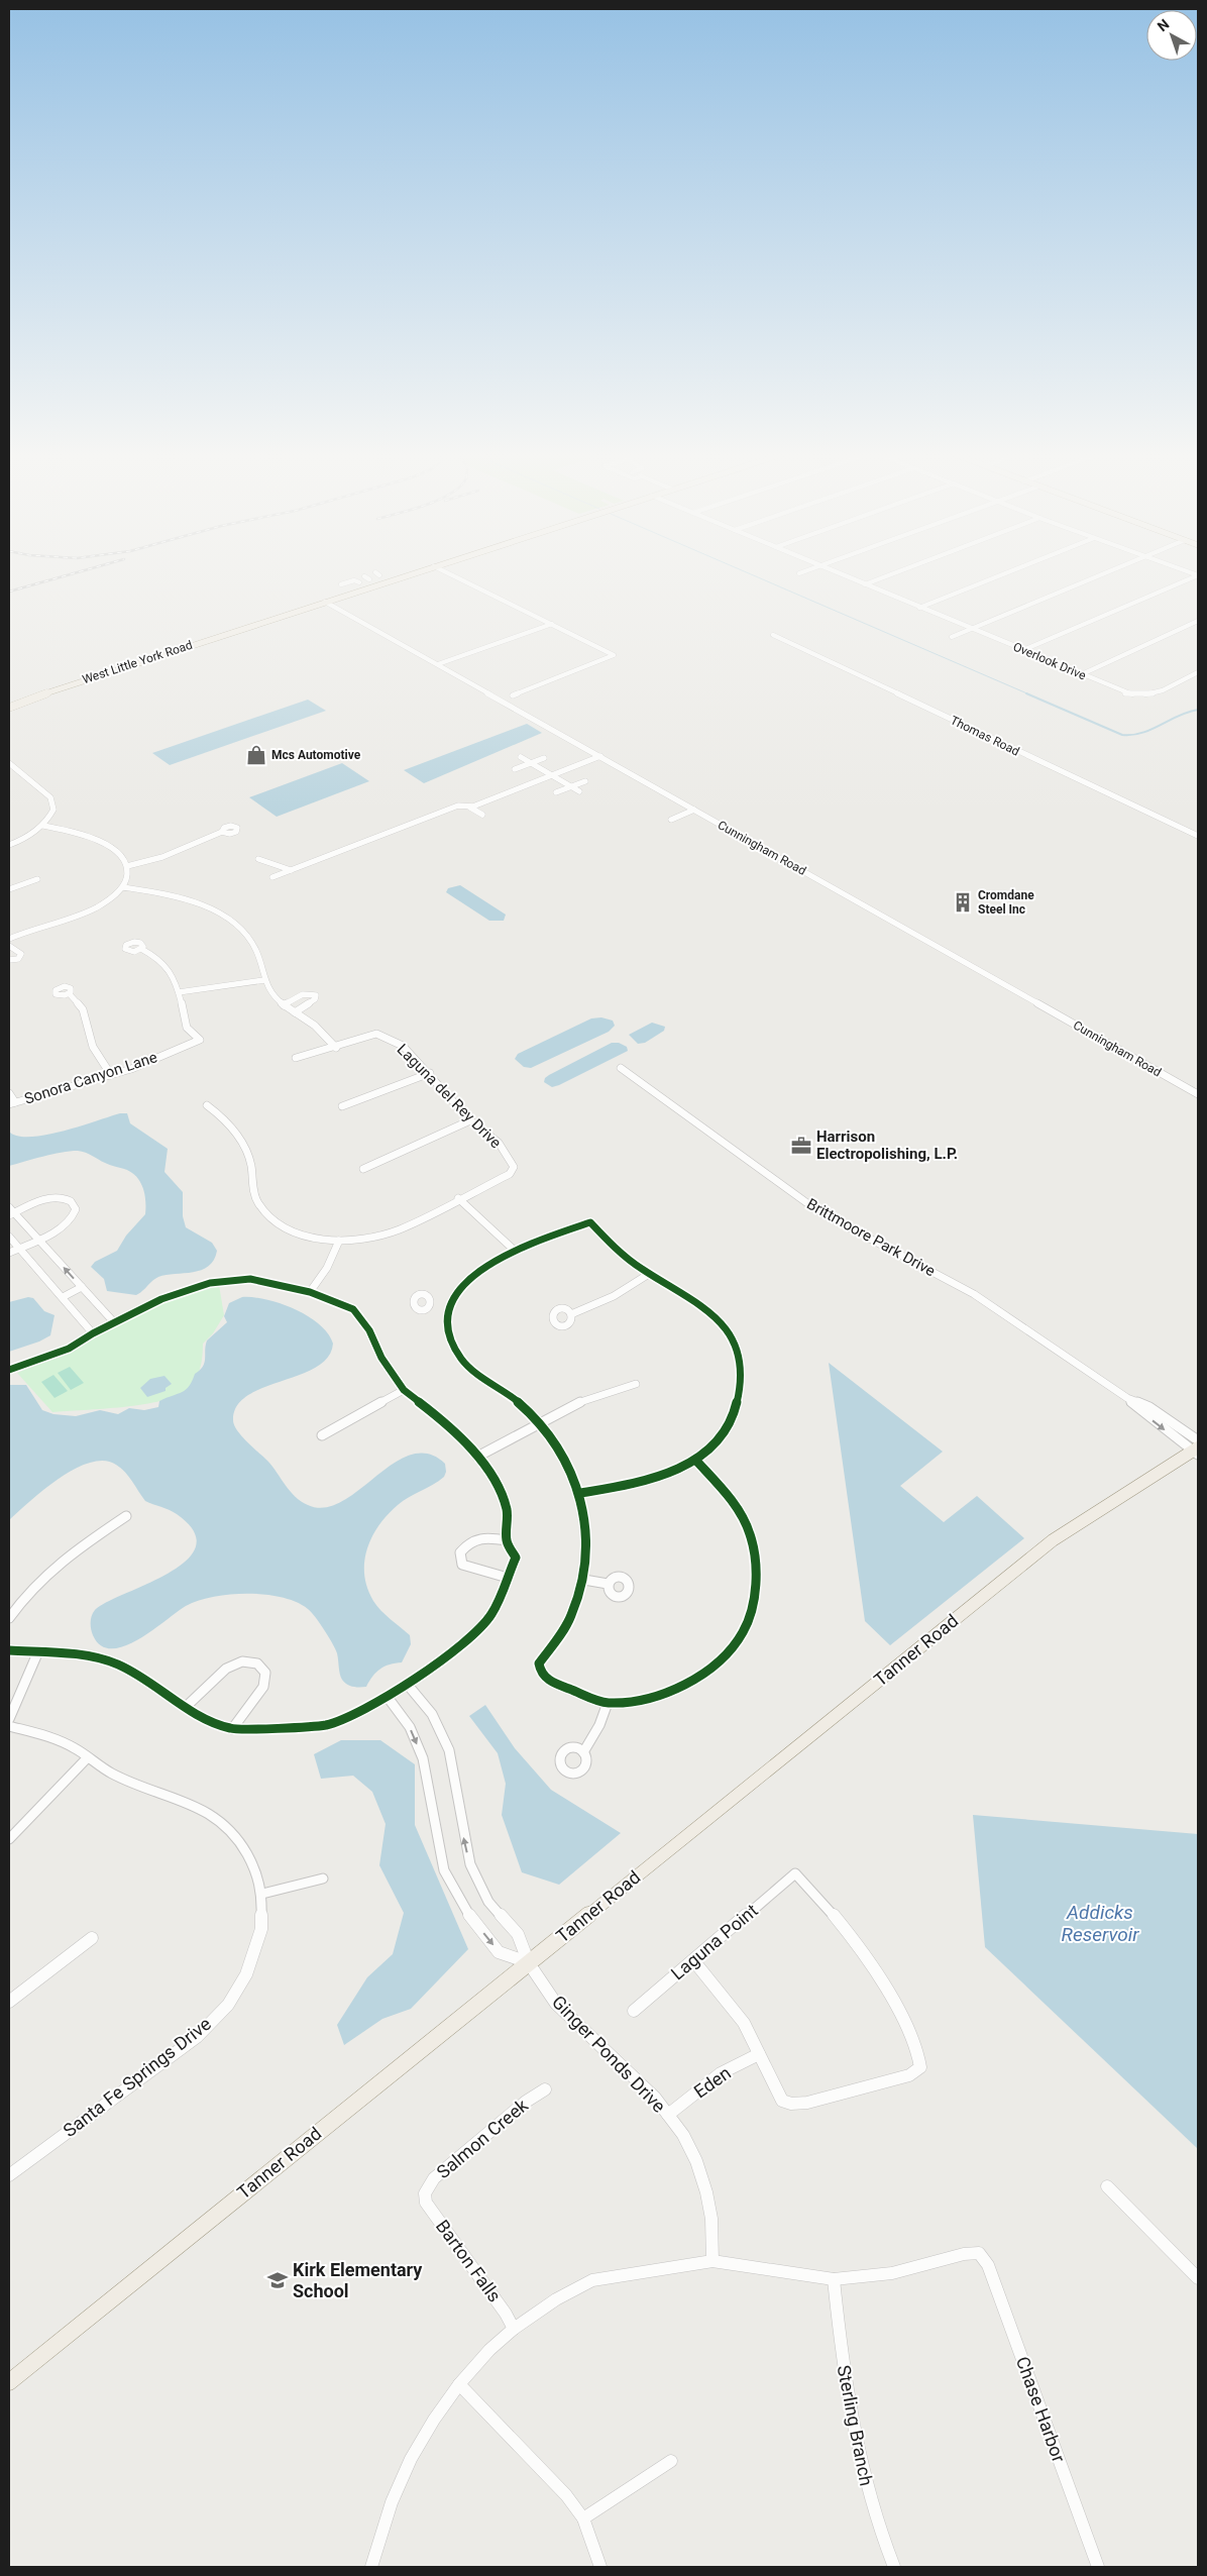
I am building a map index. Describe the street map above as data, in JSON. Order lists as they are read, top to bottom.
{
  "streets": {
    "main road": ["West Little York Road", "Tanner Road"],
    "street": [
      "Overlook Drive",
      "Thomas Road",
      "Cunningham Road",
      "Sonora Canyon Lane",
      "Laguna del Rey Drive",
      "Brittmoore Park Drive",
      "Laguna Point",
      "Ginger Ponds Drive",
      "Santa Fe Springs Drive",
      "Eden",
      "Salmon Creek",
      "Barton Falls",
      "Chase Harbor",
      "Sterling Branch"
    ]
  },
  "crossings": [
    ["West Little York Road", "Cunningham Road"],
    ["Brittmoore Park Drive", "Tanner Road"],
    ["Tanner Road", "Ginger Ponds Drive"],
    ["Laguna Point", "Eden"],
    ["Ginger Ponds Drive", "Eden"],
    ["Salmon Creek", "Barton Falls"],
    ["Chase Harbor", "Sterling Branch"]
  ],
  "water": ["Addicks Reservoir"],
  "places": {
    "shop": ["Mcs Automotive"],
    "building": ["Cromdane Steel Inc"],
    "office": ["Harrison Electropolishing, L.P."],
    "school or university": ["Kirk Elementary School"]
  },
  "north": "top left"
}
